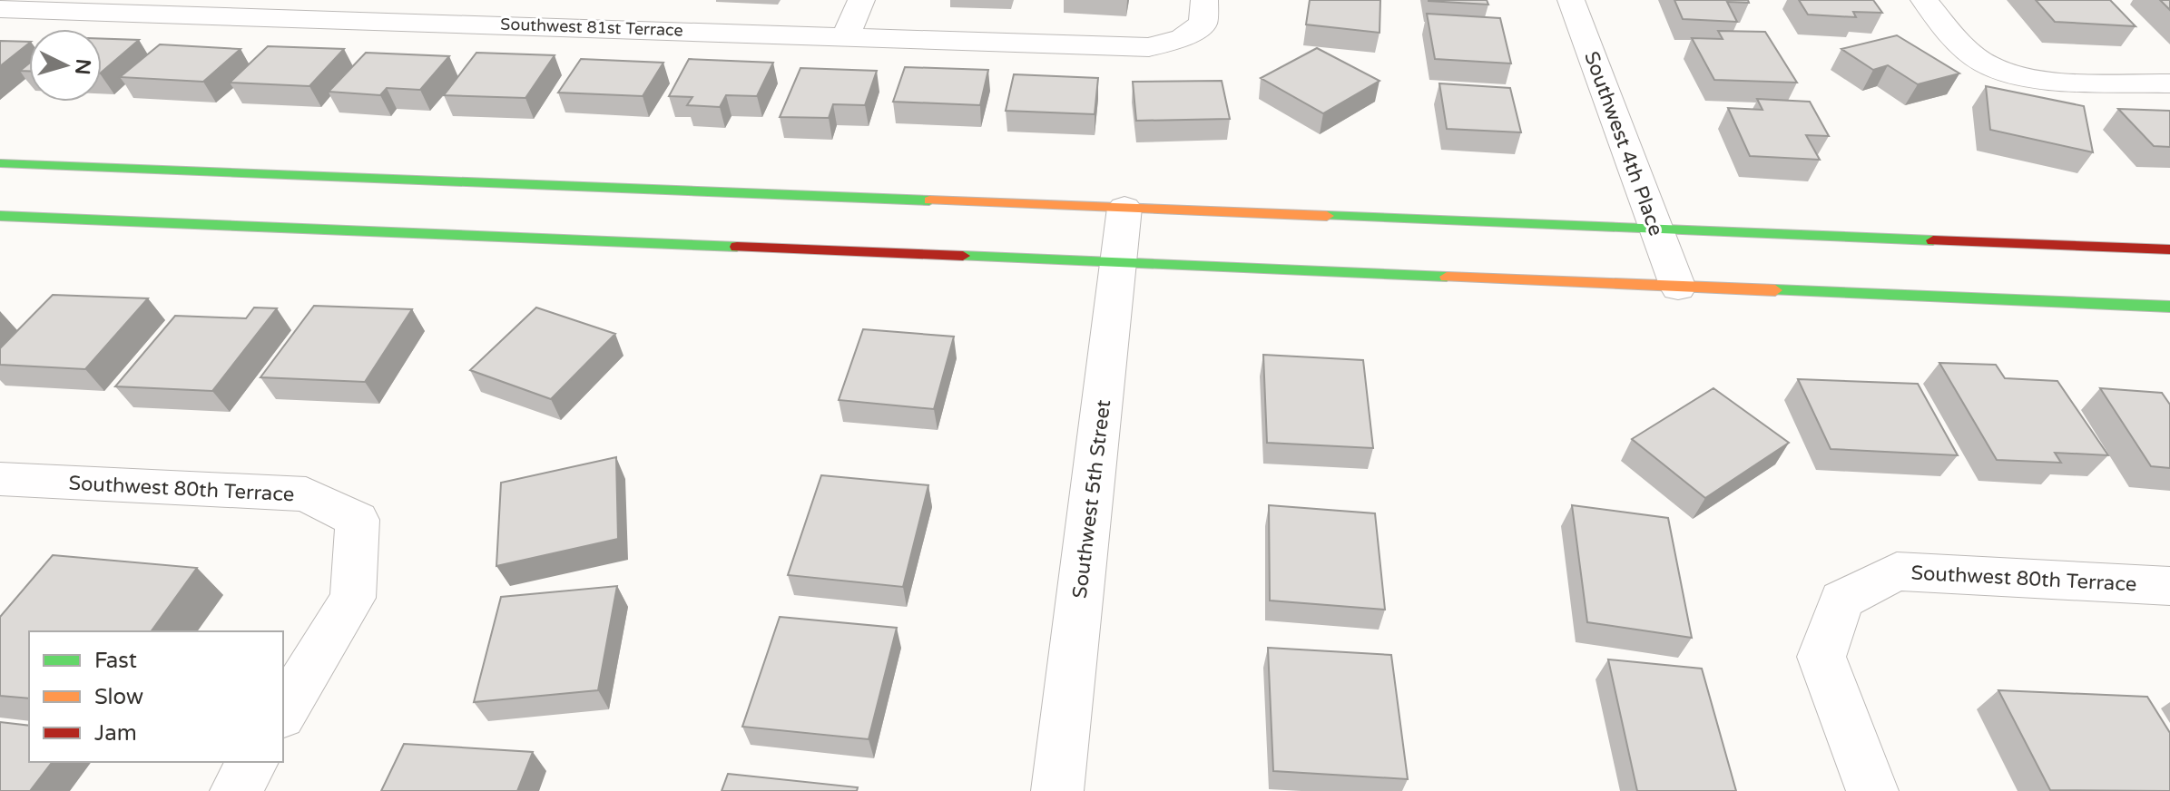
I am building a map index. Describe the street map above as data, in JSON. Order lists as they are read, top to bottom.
{
  "streets": {
    "street": [
      "Southwest 81st Terrace",
      "Southwest 4th Place",
      "Southwest 80th Terrace",
      "Southwest 5th Street"
    ]
  },
  "legend": ["Fast", "Slow", "Jam"],
  "north": "right"
}
